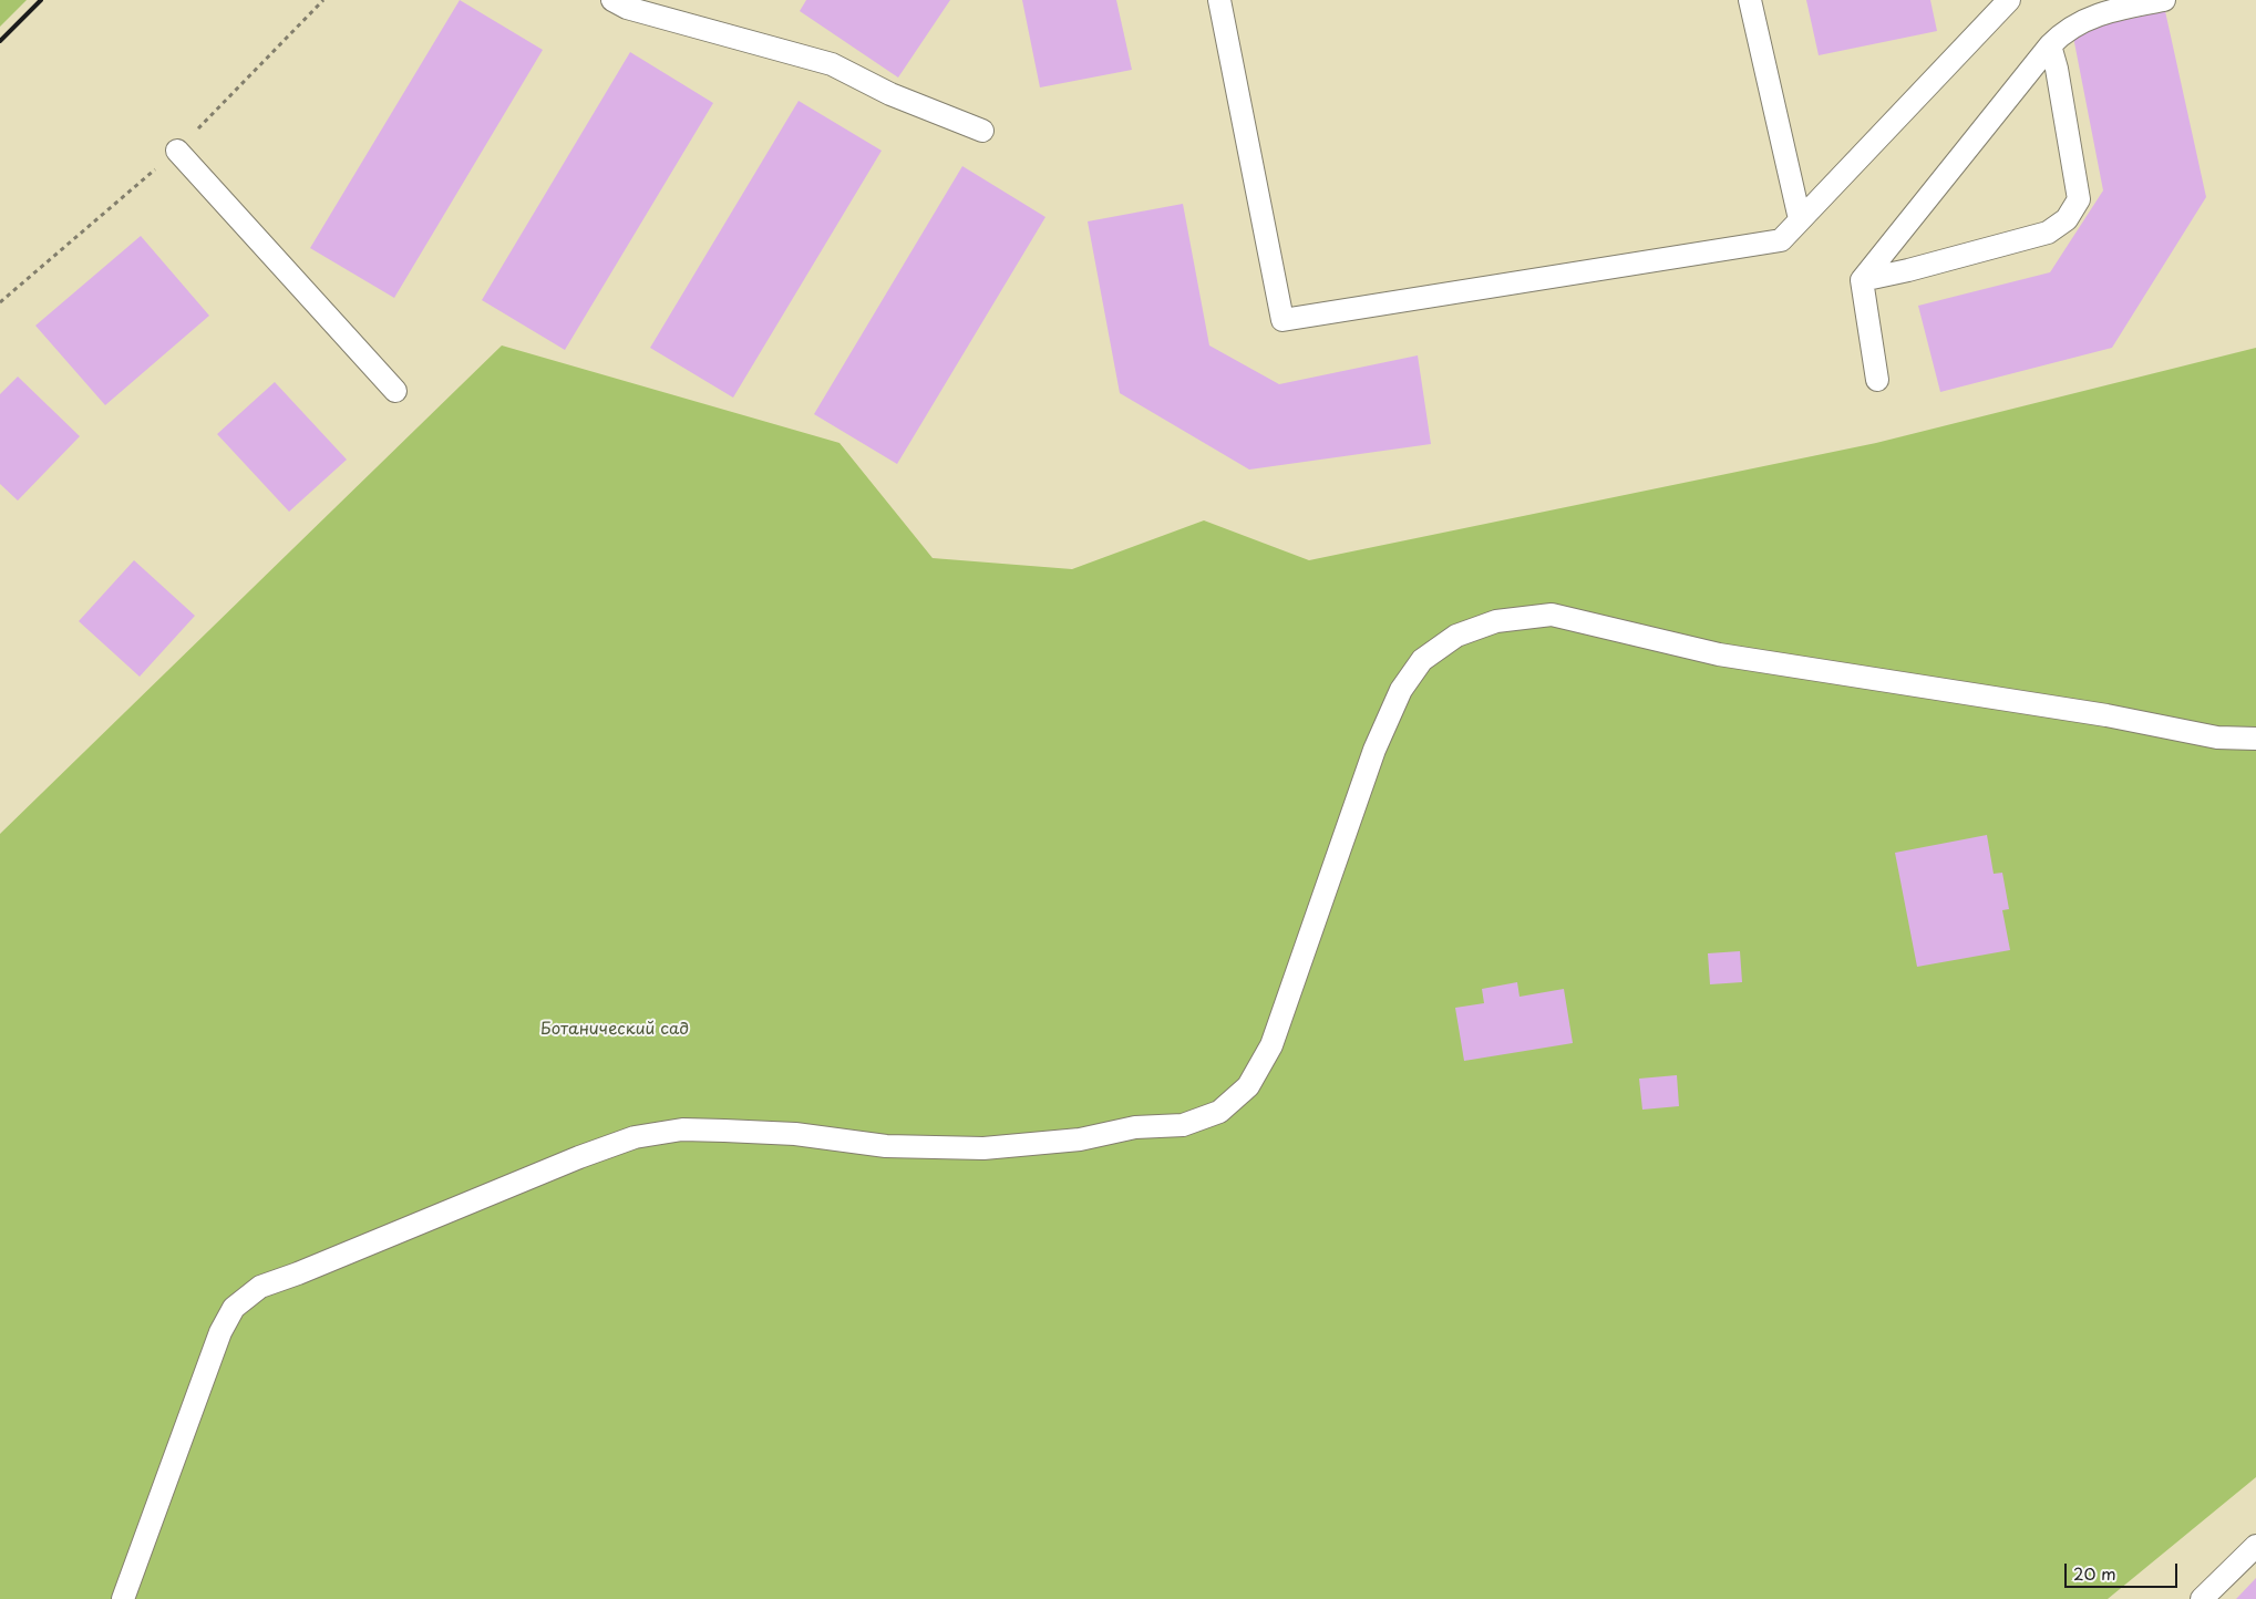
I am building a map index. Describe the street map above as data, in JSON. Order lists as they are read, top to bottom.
{
  "parks": ["Ботанический сад"],
  "scale_bar": "20 m"
}
